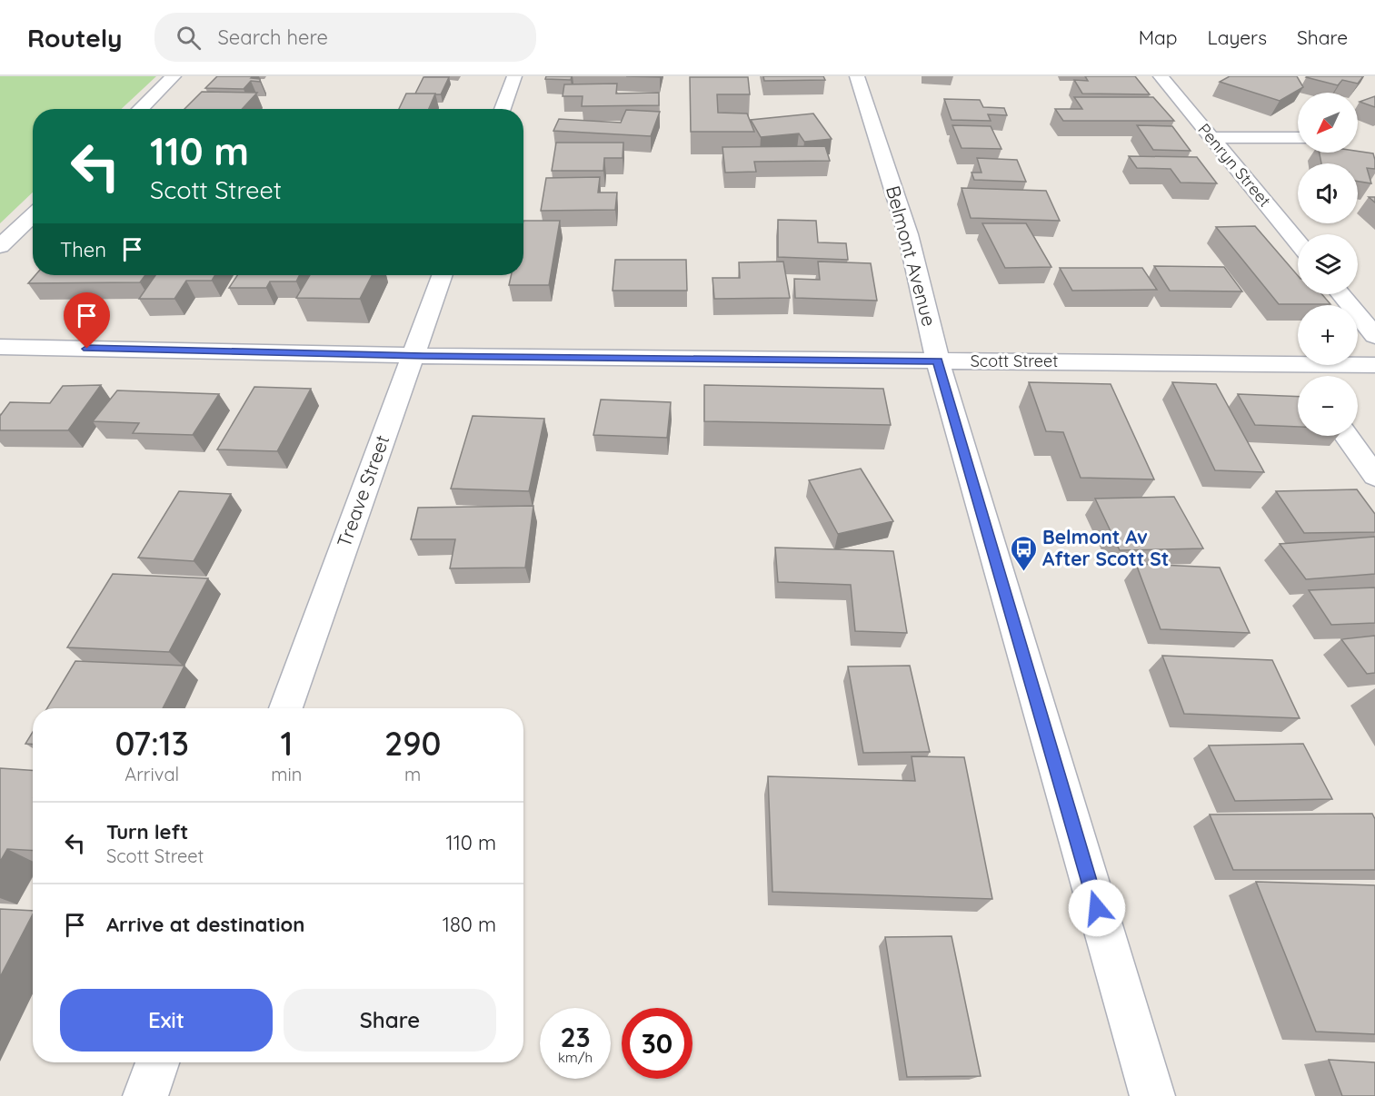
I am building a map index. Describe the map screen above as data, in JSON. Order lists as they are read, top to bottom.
{
  "streets": {
    "street": [
      "Penryn Street",
      "Belmont Avenue",
      "Scott Street",
      "Treave Street"
    ]
  },
  "crossings": [
    ["Belmont Avenue", "Scott Street"],
    ["Scott Street", "Treave Street"]
  ],
  "places": {
    "bus stop": ["Belmont Av After Scott St"]
  },
  "north": "bottom left",
  "page": {
    "header": "Routely",
    "search": "Search here",
    "nav": ["Map", "Layers", "Share"],
    "map_buttons": ["+", "−"],
    "turn": ["110 m", "Scott Street"],
    "then": "Then",
    "eta": [
      "07:13",
      "Arrival",
      "1",
      "min",
      "290",
      "m"
    ],
    "list": [
      {
        "name": "Turn left",
        "note": "Scott Street",
        "value": "110 m"
      },
      {
        "name": "Arrive at destination",
        "value": "180 m"
      }
    ],
    "buttons": ["Exit", "Share"],
    "speed": "23 km/h",
    "limit": "30"
  }
}
